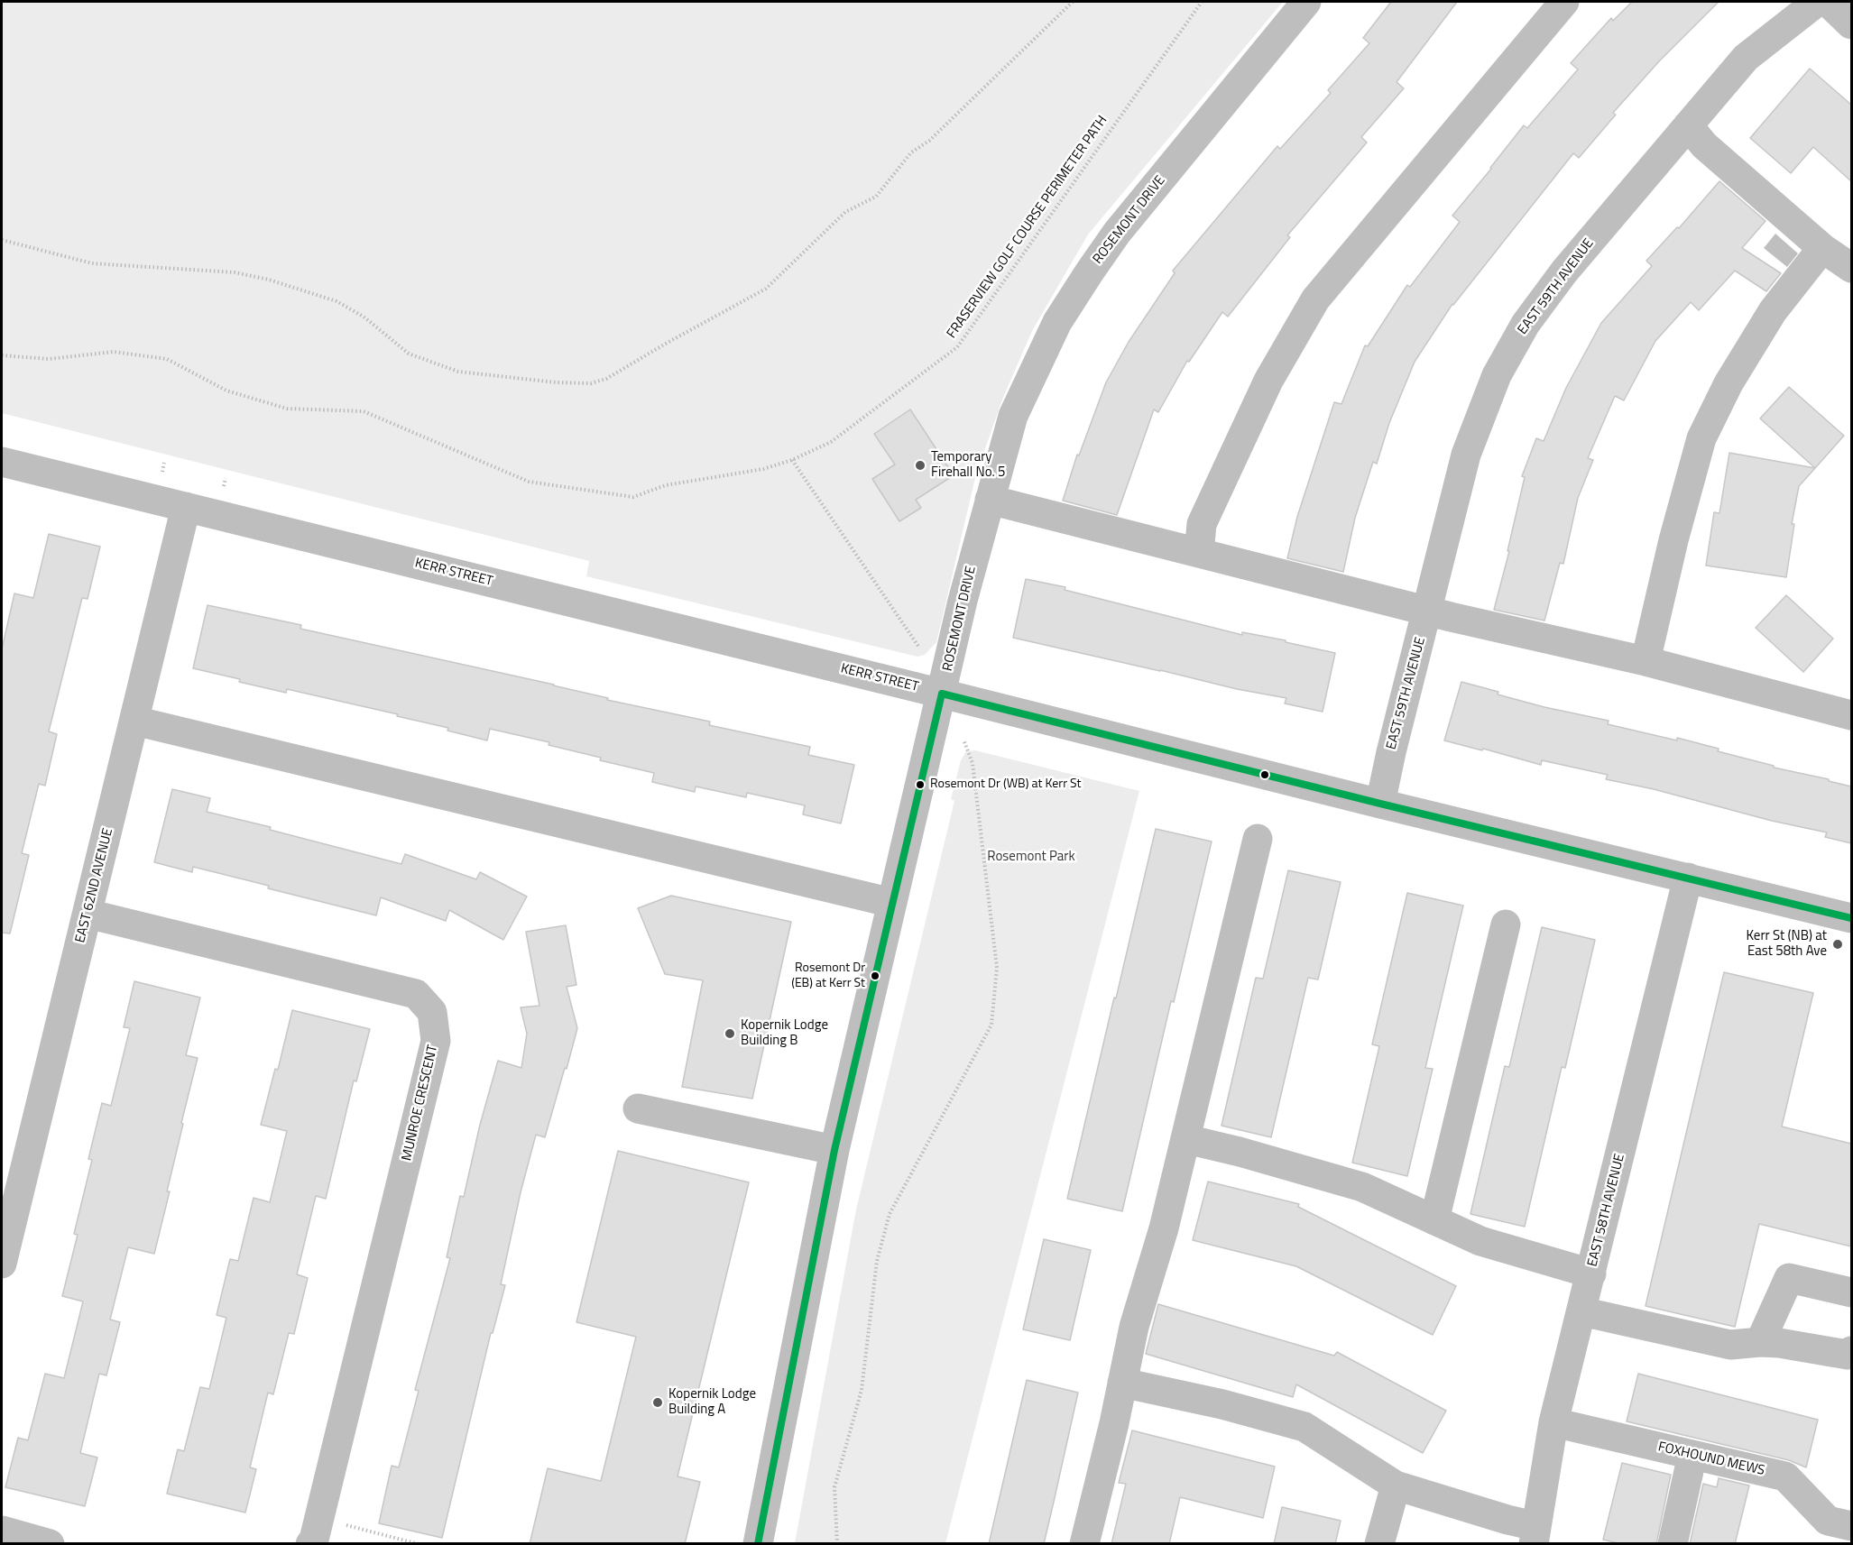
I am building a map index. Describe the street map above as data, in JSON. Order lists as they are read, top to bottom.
{
  "streets": {
    "street": [
      "ROSEMONT DRIVE",
      "EAST 59TH AVENUE",
      "KERR STREET",
      "EAST 62ND AVENUE",
      "MUNROE CRESCENT",
      "EAST 58TH AVENUE",
      "FOXHOUND MEWS"
    ],
    "path": ["FRASERVIEW GOLF COURSE PERIMETER PATH"]
  },
  "crossings": [
    ["ROSEMONT DRIVE", "KERR STREET"],
    ["EAST 59TH AVENUE", "KERR STREET"],
    ["KERR STREET", "EAST 62ND AVENUE"],
    ["KERR STREET", "EAST 58TH AVENUE"],
    ["EAST 62ND AVENUE", "MUNROE CRESCENT"],
    ["EAST 58TH AVENUE", "FOXHOUND MEWS"]
  ],
  "parks": ["Rosemont Park"],
  "places": [
    "Temporary Firehall No. 5",
    "Rosemont Dr (WB) at Kerr St",
    "Kerr St (NB) at East 58th Ave",
    "Rosemont Dr (EB) at Kerr St",
    "Kopernik Lodge Building B",
    "Kopernik Lodge Building A"
  ]
}
